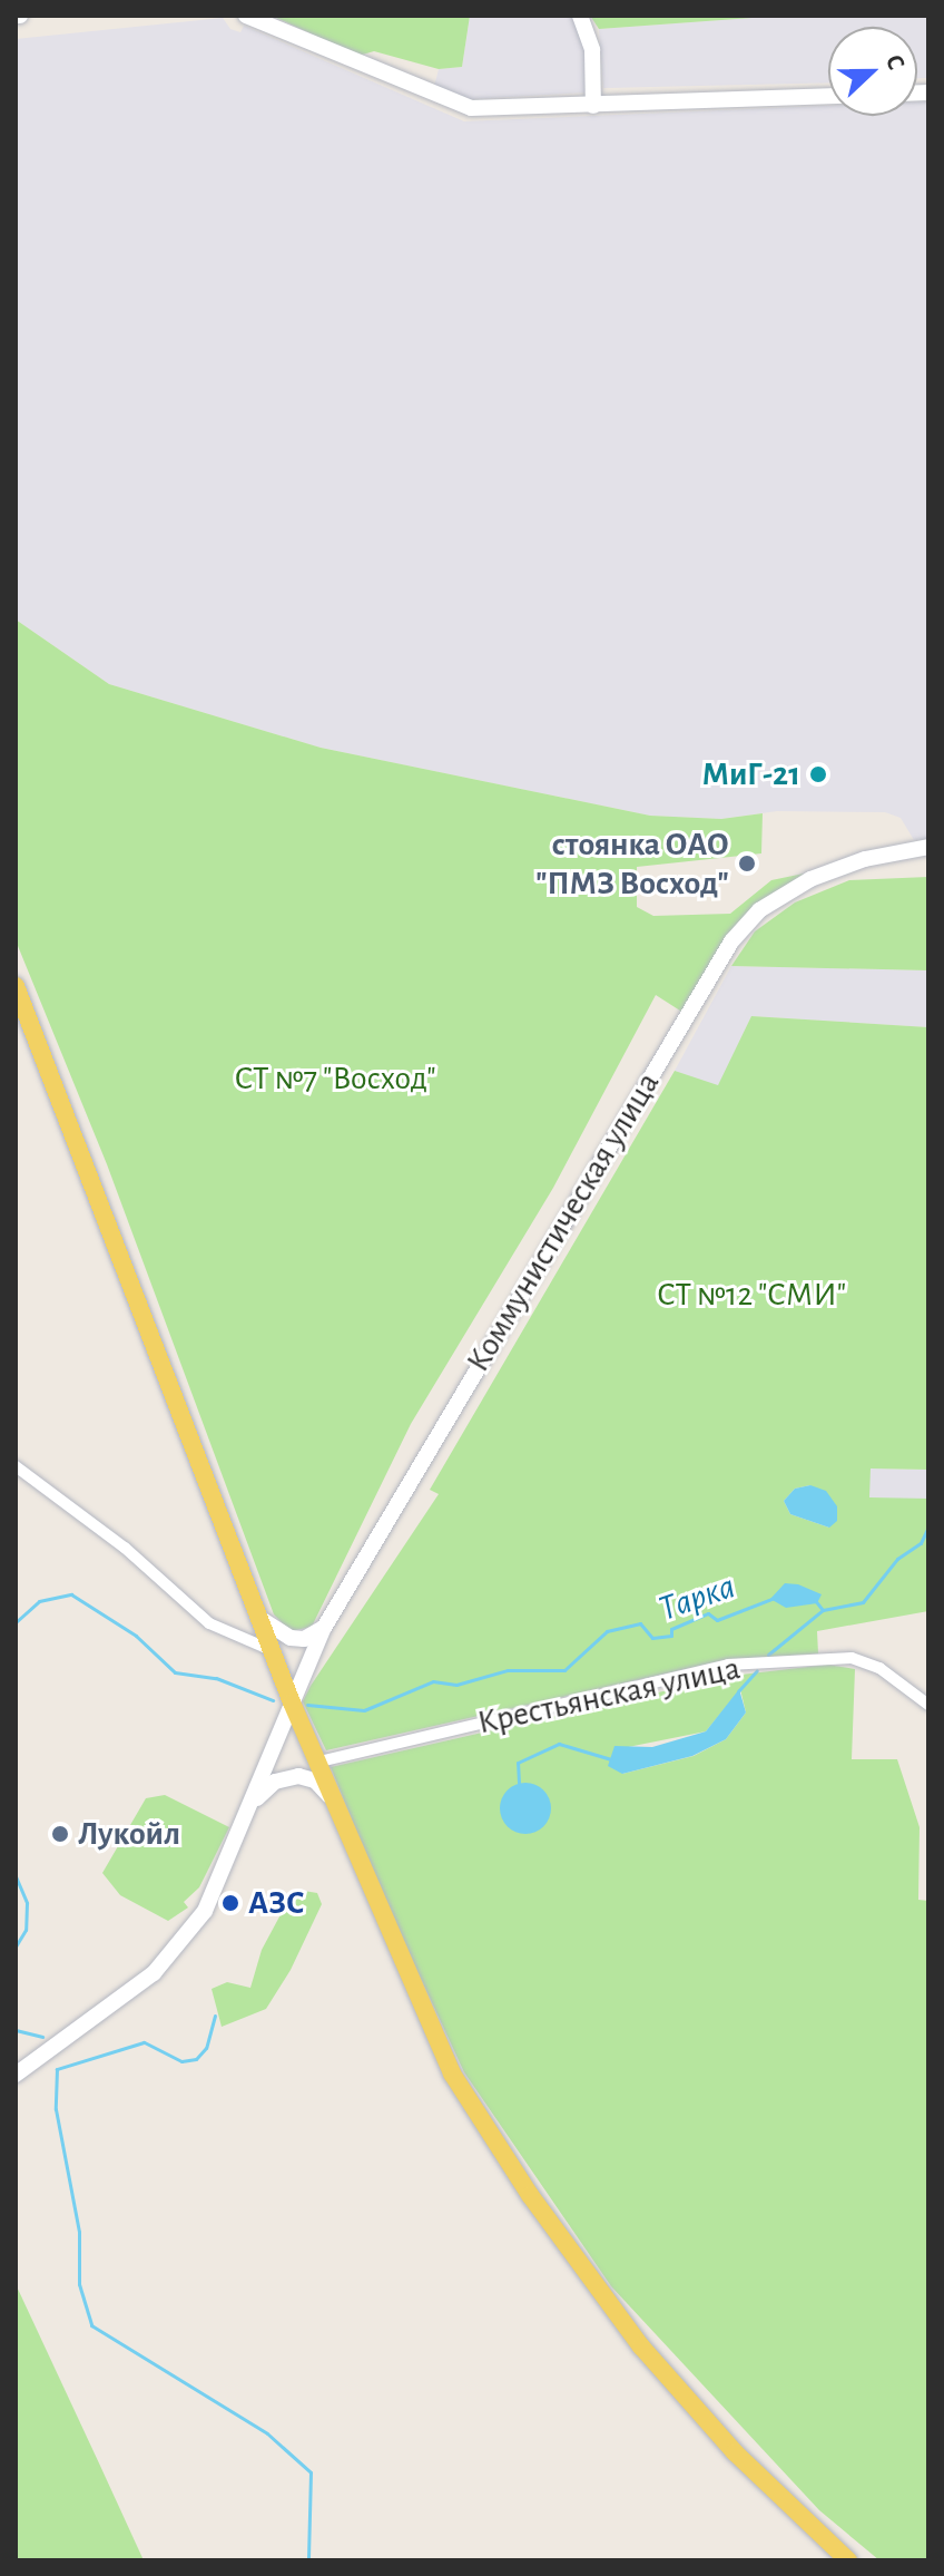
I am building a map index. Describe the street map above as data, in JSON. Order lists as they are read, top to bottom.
{
  "streets": {
    "main road": ["Коммунистическая улица"],
    "street": ["Крестьянская улица"]
  },
  "water": ["Тарка"],
  "parks": ["СТ №7 \"Восход\"", "СТ №12 \"СМИ\""],
  "places": [
    "МиГ-21",
    "стоянка ОАО \"ПМЗ Восход\"",
    "Лукойл",
    "АЗС"
  ],
  "north": "right"
}
